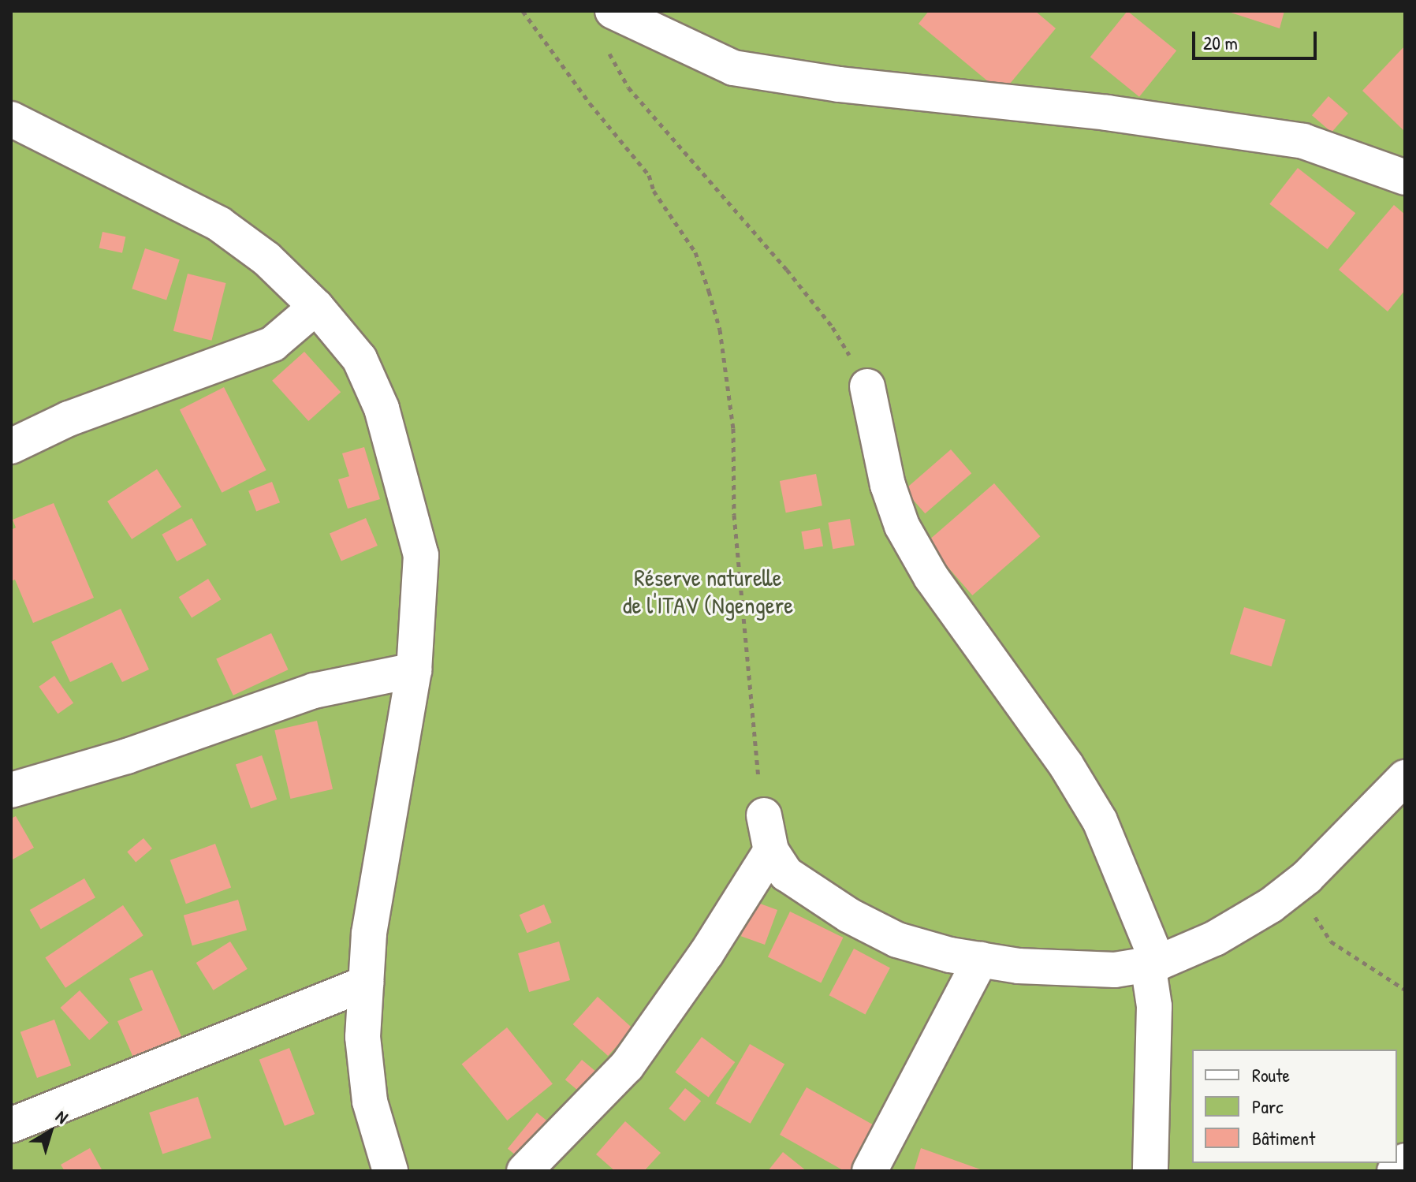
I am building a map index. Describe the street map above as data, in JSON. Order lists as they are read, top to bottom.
{
  "parks": ["Réserve naturelle de l'ITAV (Ngengere"],
  "legend": ["Route", "Parc", "Bâtiment"],
  "scale_bar": "20 m",
  "north": "top right"
}
